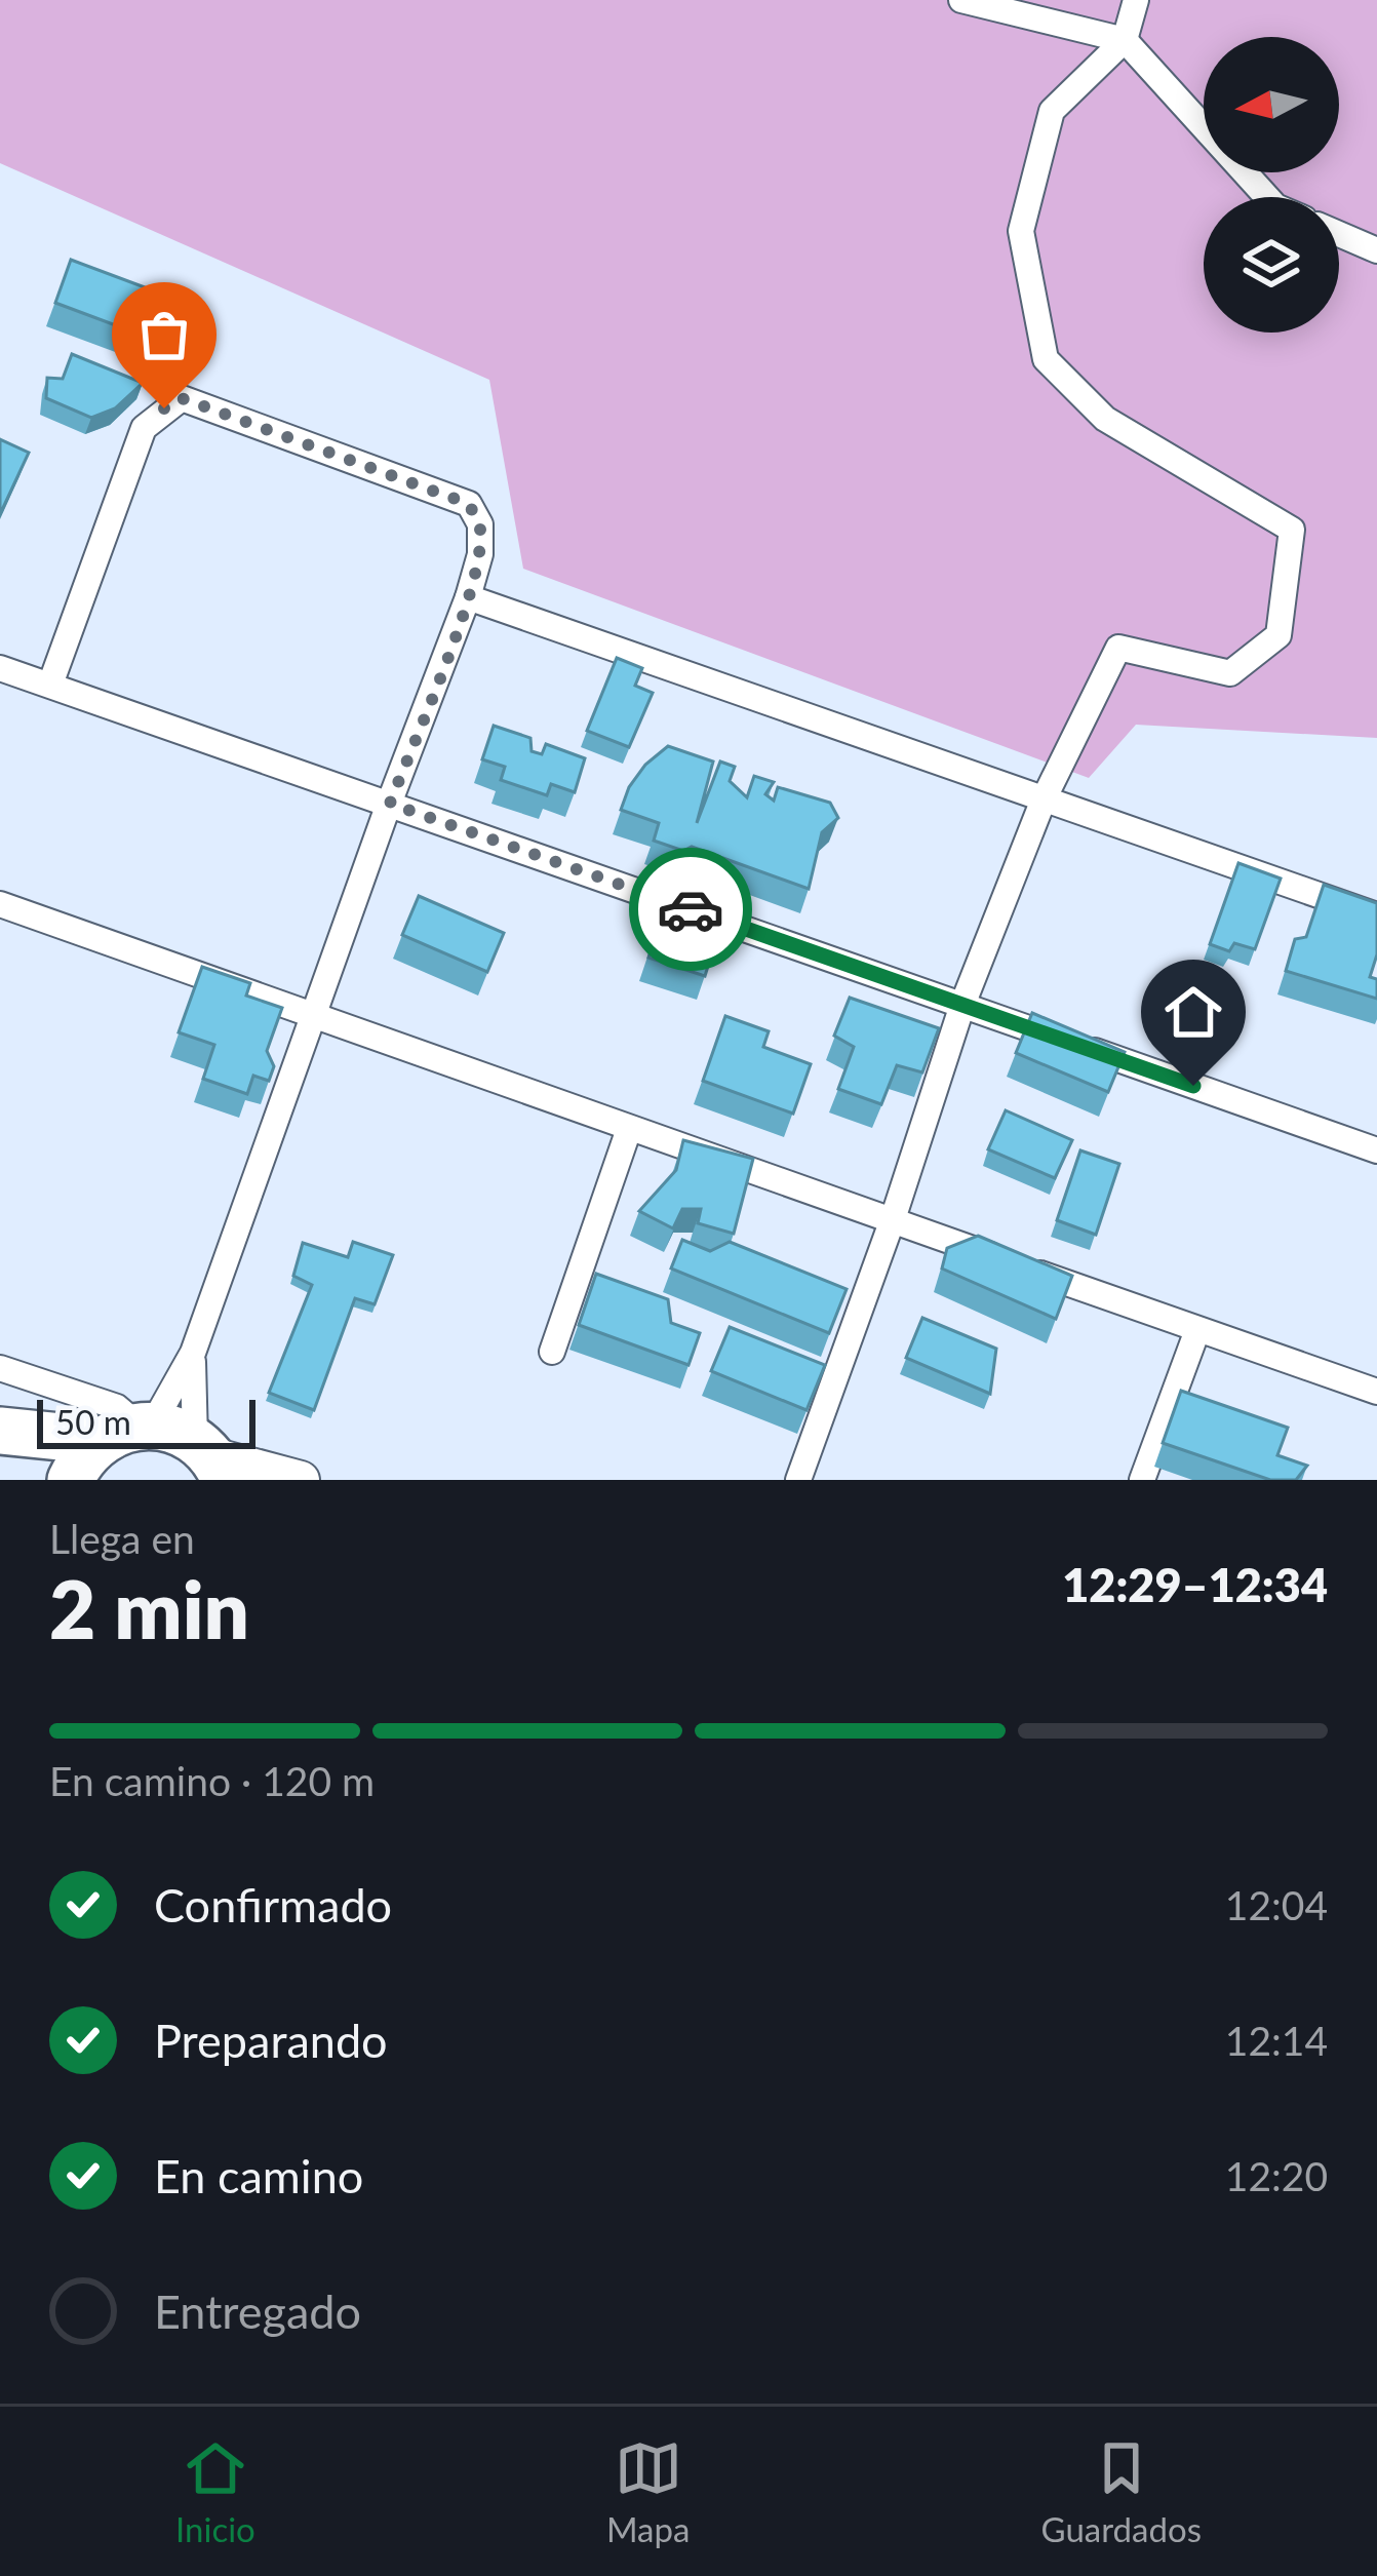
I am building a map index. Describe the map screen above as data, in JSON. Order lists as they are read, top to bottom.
{
  "scale_bar": "50 m",
  "north": "left",
  "page": {
    "scale": "50 m",
    "heading": ["2 min", "Llega en", "12:29–12:34"],
    "bar": "En camino · 120 m",
    "list": [
      ["Confirmado", "12:04"],
      ["Preparando", "12:14"],
      ["En camino", "12:20"],
      "Entregado"
    ],
    "tabs": ["Inicio", "Mapa", "Guardados"]
  }
}
